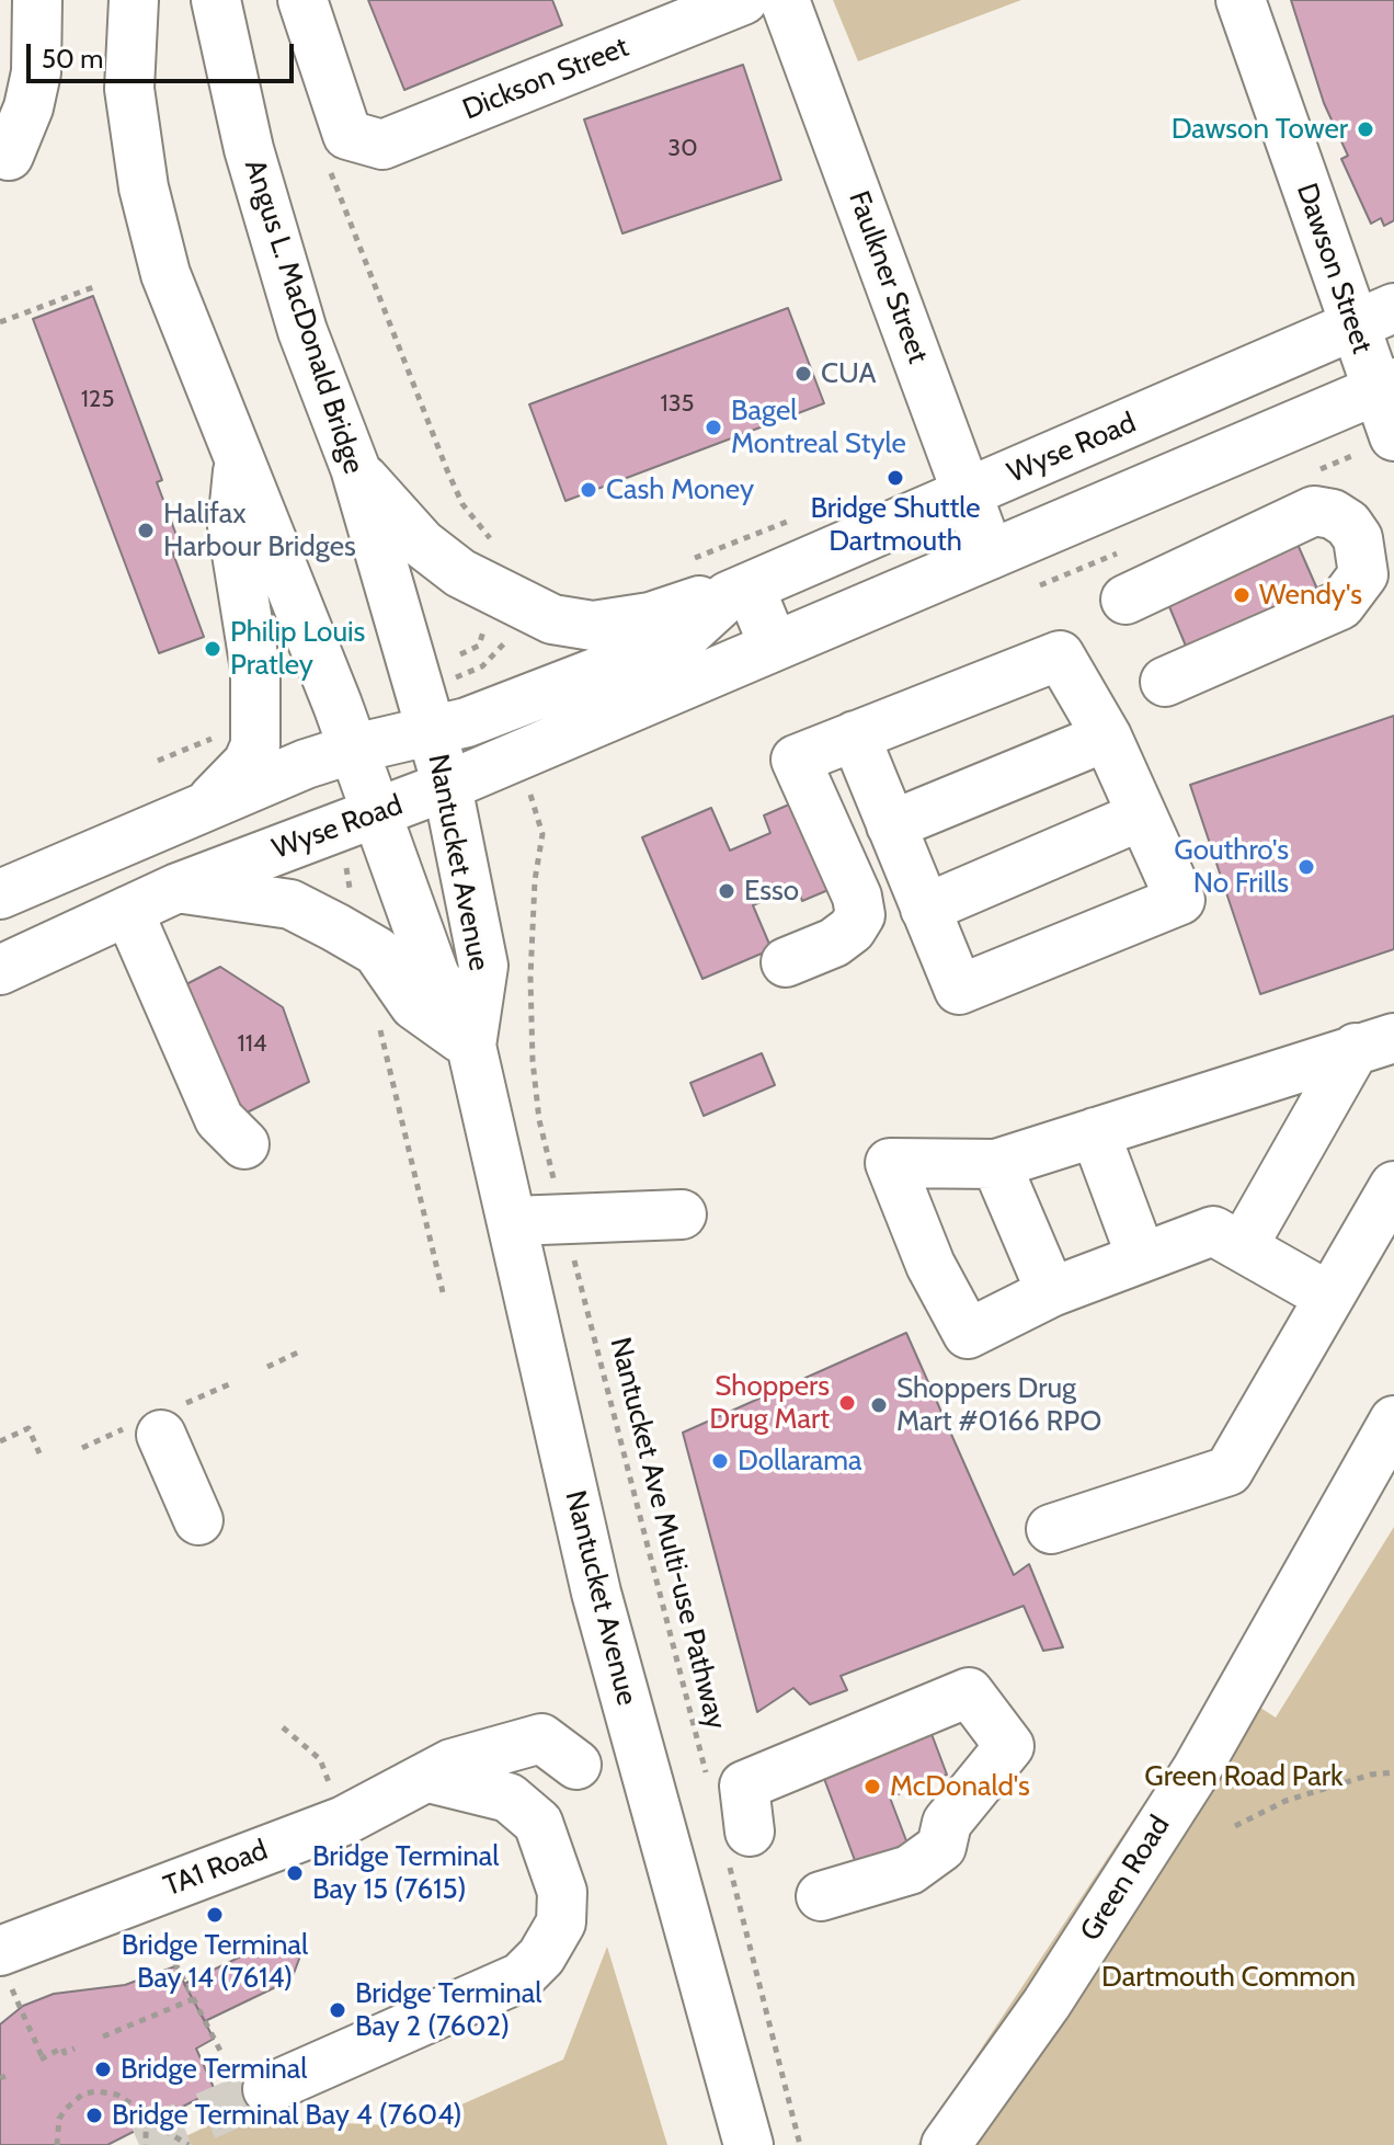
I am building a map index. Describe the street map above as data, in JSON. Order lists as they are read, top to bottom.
{
  "streets": {
    "main road": [
      "Dickson Street",
      "Dawson Street",
      "Faulkner Street",
      "Angus L. MacDonald Bridge",
      "Wyse Road",
      "Nantucket Avenue",
      "TA1 Road",
      "Green Road"
    ],
    "path": ["Nantucket Ave Multi-use Pathway"]
  },
  "crossings": [
    ["Dawson Street", "Wyse Road"],
    ["Faulkner Street", "Wyse Road"],
    ["Angus L. MacDonald Bridge", "Wyse Road"],
    ["Angus L. MacDonald Bridge", "Nantucket Avenue"],
    ["Wyse Road", "Nantucket Avenue"]
  ],
  "parks": ["Green Road Park", "Dartmouth Common"],
  "places": [
    "Dawson Tower",
    "CUA",
    "Bagel Montreal Style",
    "Bridge Shuttle Dartmouth",
    "Cash Money",
    "Halifax Harbour Bridges",
    "Wendy's",
    "Philip Louis Pratley",
    "Gouthro's No Frills",
    "Esso",
    "Shoppers Drug Mart",
    "Shoppers Drug Mart #0166 RPO",
    "Dollarama",
    "McDonald's",
    "Bridge Terminal Bay 15 (7615)",
    "Bridge Terminal Bay 14 (7614)",
    "Bridge Terminal Bay 2 (7602)",
    "Bridge Terminal",
    "Bridge Terminal Bay 4 (7604)"
  ],
  "house_numbers": [
    "30",
    "125",
    "135",
    "114"
  ],
  "scale_bar": "50 m"
}
